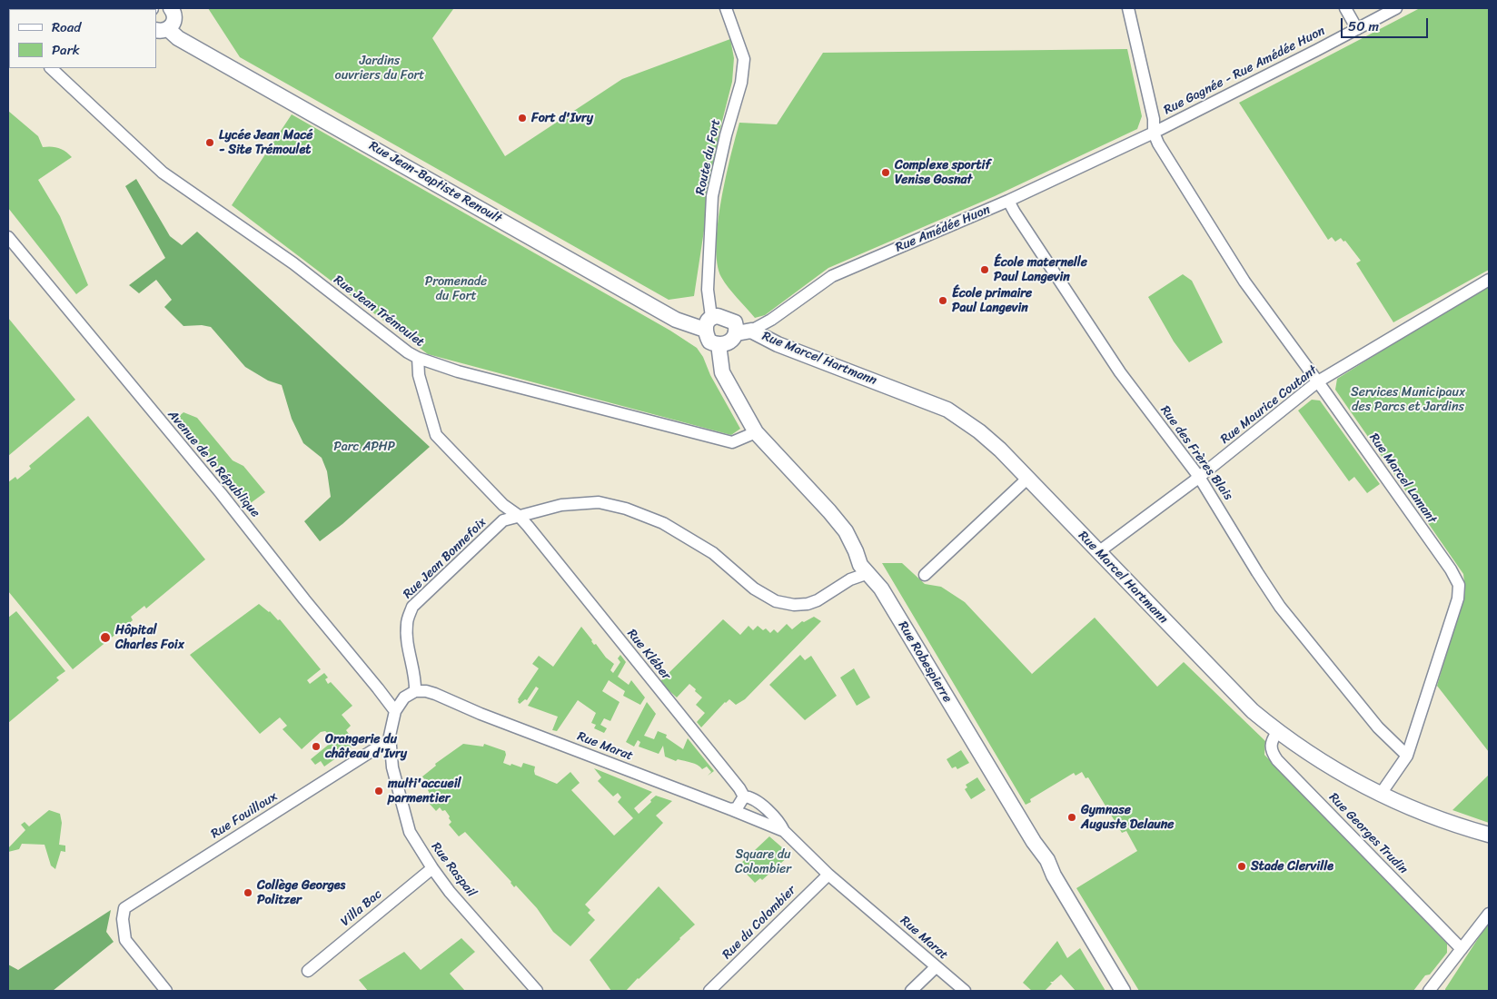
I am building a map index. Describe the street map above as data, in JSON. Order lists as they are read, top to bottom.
{
  "streets": {
    "main road": ["Rue Jean-Baptiste Renoult", "Rue Marcel Hartmann", "Rue Robespierre"],
    "street": [
      "Rue Gagnée - Rue Amédée Huon",
      "Route du Fort",
      "Rue Amédée Huon",
      "Rue Jean Trémoulet",
      "Rue Maurice Coutant",
      "Rue des Frères Blais",
      "Avenue de la République",
      "Rue Marcel Lamant",
      "Rue Jean Bonnefoix",
      "Rue Kléber",
      "Rue Marat",
      "Rue Fouilloux",
      "Rue Georges Trudin",
      "Rue Raspail",
      "Villa Bac",
      "Rue du Colombier"
    ]
  },
  "crossings": [
    ["Rue Gagnée - Rue Amédée Huon", "Rue Amédée Huon"],
    ["Rue Gagnée - Rue Amédée Huon", "Rue Marcel Lamant"],
    ["Route du Fort", "Rue Jean-Baptiste Renoult"],
    ["Rue Jean-Baptiste Renoult", "Rue Amédée Huon"],
    ["Rue Jean-Baptiste Renoult", "Rue Marcel Hartmann"],
    ["Rue Amédée Huon", "Rue Marcel Hartmann"],
    ["Rue Amédée Huon", "Rue des Frères Blais"],
    ["Rue Amédée Huon", "Rue Marcel Lamant"],
    ["Rue Jean Trémoulet", "Rue Robespierre"],
    ["Rue Marcel Hartmann", "Rue Maurice Coutant"],
    ["Rue Marcel Hartmann", "Rue Marcel Lamant"],
    ["Rue Marcel Hartmann", "Rue Georges Trudin"],
    ["Rue Maurice Coutant", "Rue des Frères Blais"],
    ["Rue Maurice Coutant", "Rue Marcel Lamant"],
    ["Rue des Frères Blais", "Rue Marcel Lamant"],
    ["Avenue de la République", "Rue Raspail"],
    ["Rue Jean Bonnefoix", "Rue Kléber"],
    ["Rue Jean Bonnefoix", "Rue Robespierre"],
    ["Rue Jean Bonnefoix", "Rue Marat"],
    ["Rue Kléber", "Rue Marat"],
    ["Rue Marat", "Rue du Colombier"],
    ["Rue Fouilloux", "Rue Raspail"],
    ["Rue Raspail", "Villa Bac"]
  ],
  "parks": [
    "Jardins ouvriers du Fort",
    "Promenade du Fort",
    "Services Municipaux des Parcs et Jardins",
    "Parc APHP",
    "Square du Colombier"
  ],
  "places": [
    "Fort d'Ivry",
    "Lycée Jean Macé - Site Trémoulet",
    "Complexe sportif Venise Gosnat",
    "École maternelle Paul Langevin",
    "École primaire Paul Langevin",
    "Hôpital Charles Foix",
    "Orangerie du château d'Ivry",
    "multi'accueil parmentier",
    "Gymnase Auguste Delaune",
    "Stade Clerville",
    "Collège Georges Politzer"
  ],
  "legend": ["Road", "Park"],
  "scale_bar": "50 m"
}
